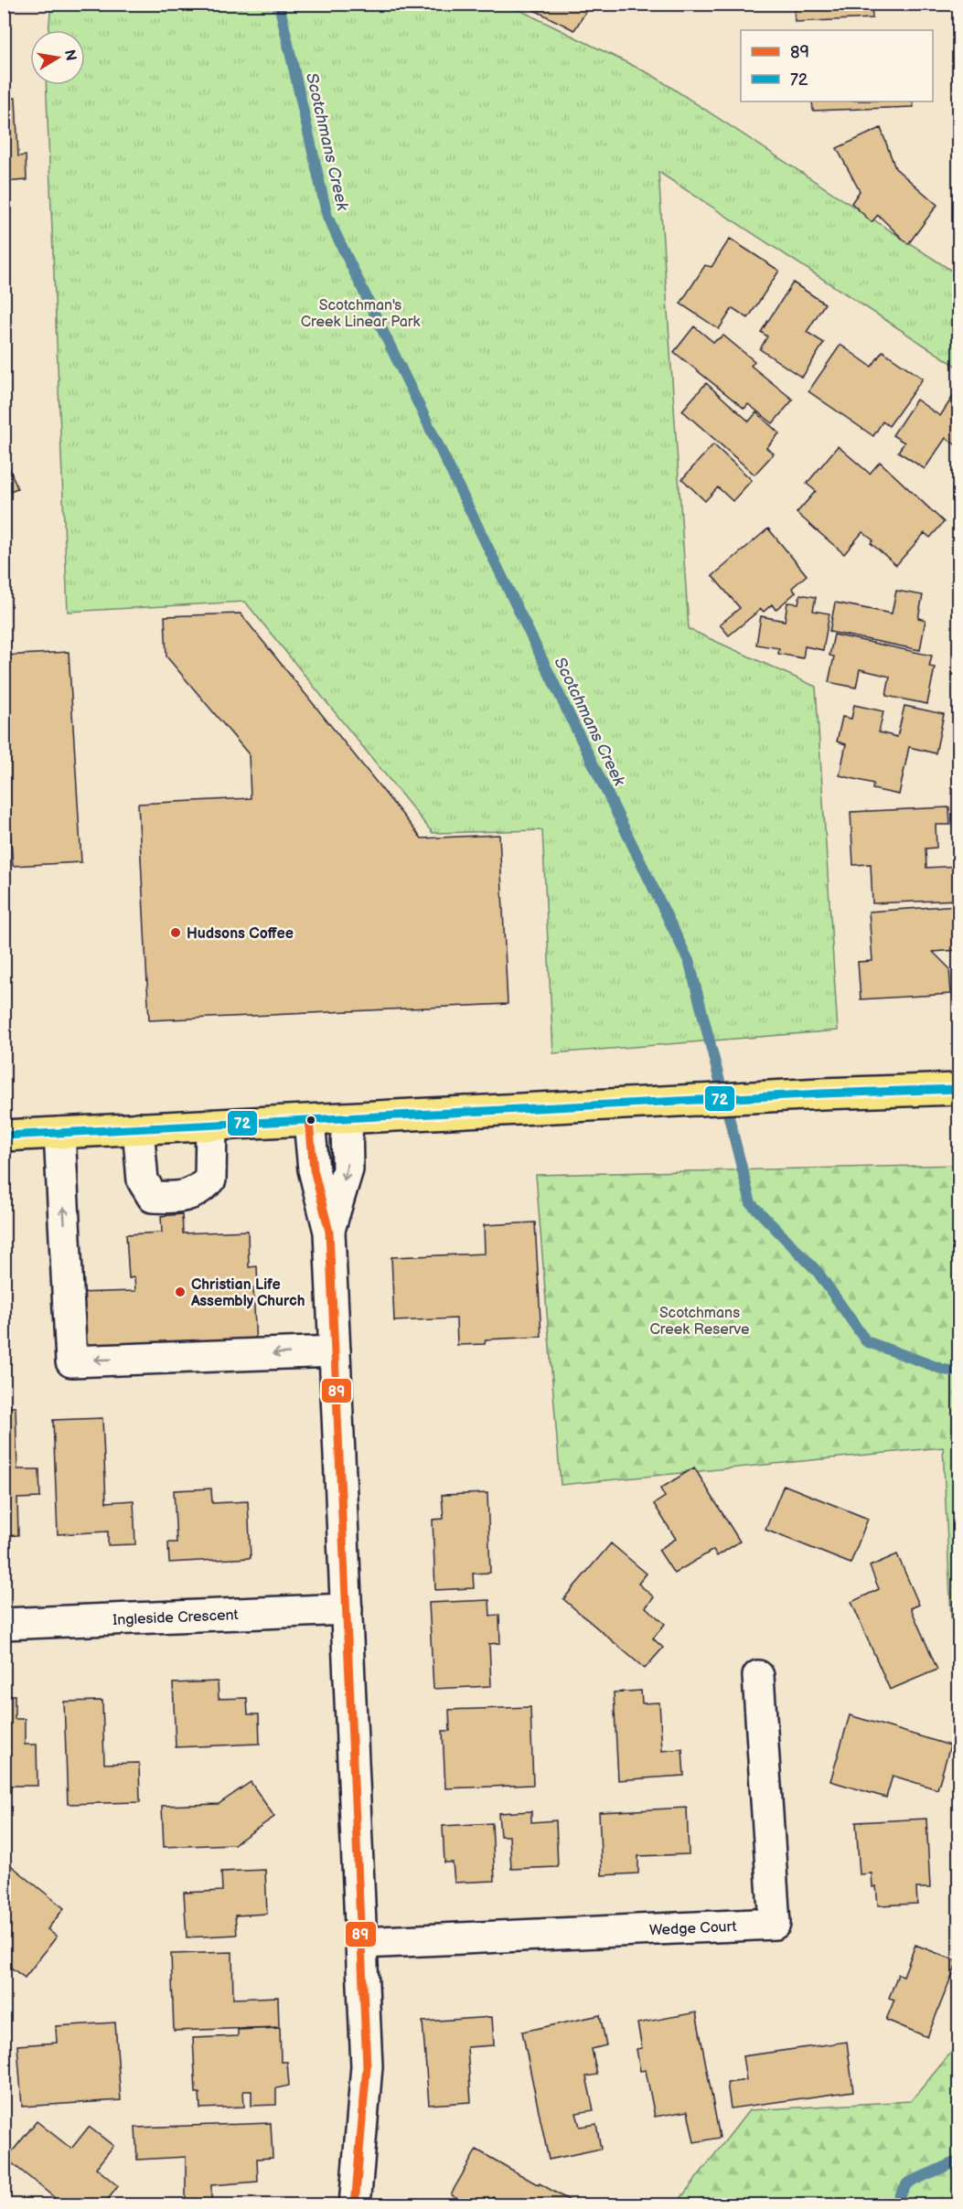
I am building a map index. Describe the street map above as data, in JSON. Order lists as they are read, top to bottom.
{
  "streets": {
    "street": ["Ingleside Crescent", "Wedge Court"]
  },
  "water": ["Scotchmans Creek"],
  "parks": ["Scotchman's Creek Linear Park", "Scotchmans Creek Reserve"],
  "places": ["Hudsons Coffee", "Christian Life Assembly Church"],
  "lines": ["transit line 72", "transit line 89"],
  "legend": ["89", "72"],
  "north": "right"
}
